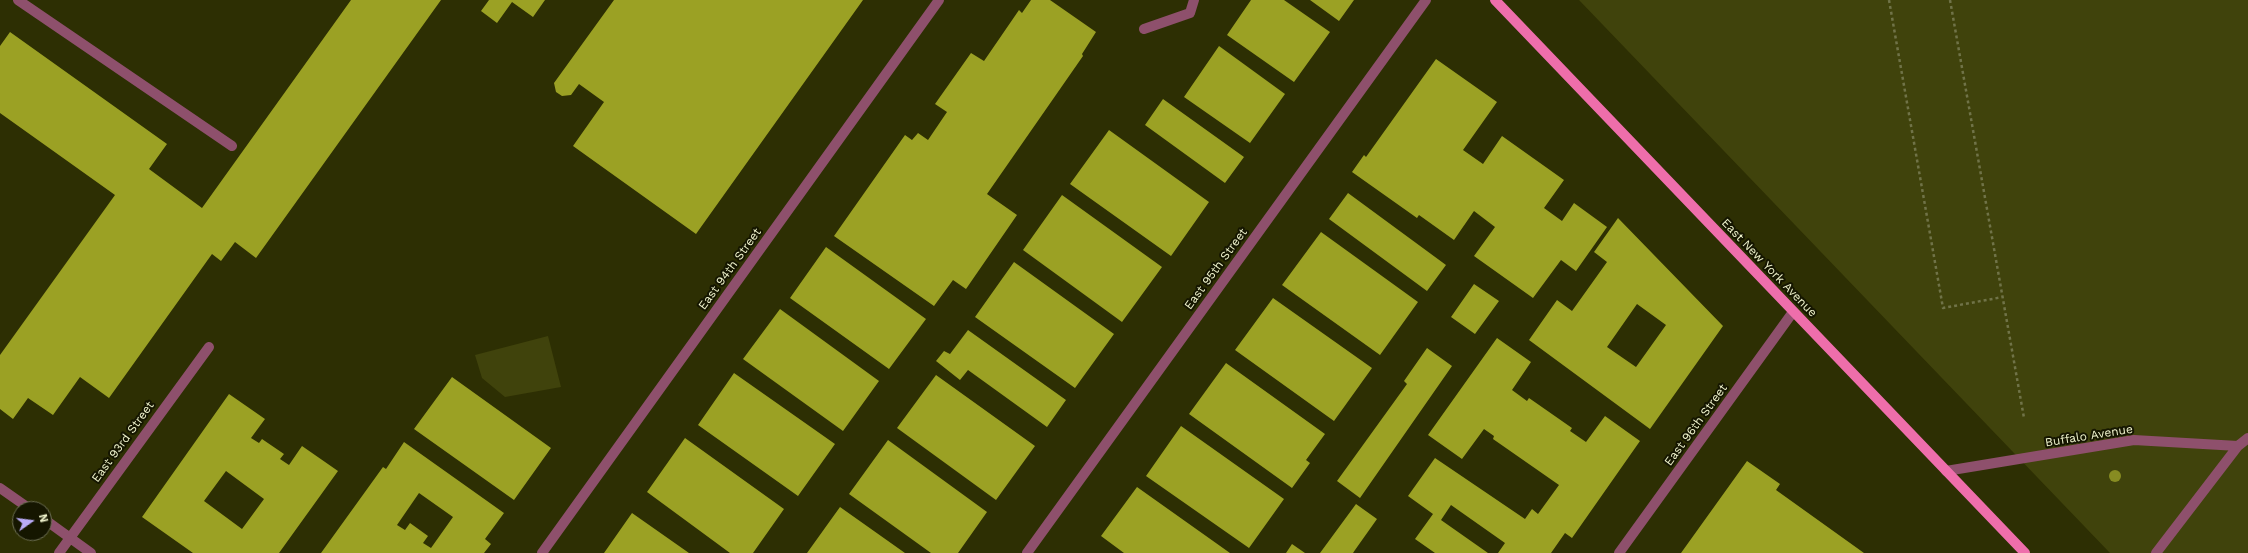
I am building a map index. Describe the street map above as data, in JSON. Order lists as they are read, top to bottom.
{
  "streets": {
    "main road": ["East New York Avenue"],
    "street": [
      "East 94th Street",
      "East 95th Street",
      "East 96th Street",
      "Buffalo Avenue",
      "East 93rd Street"
    ]
  },
  "crossings": [
    ["East New York Avenue", "East 96th Street"],
    ["East New York Avenue", "Buffalo Avenue"]
  ],
  "north": "right"
}
